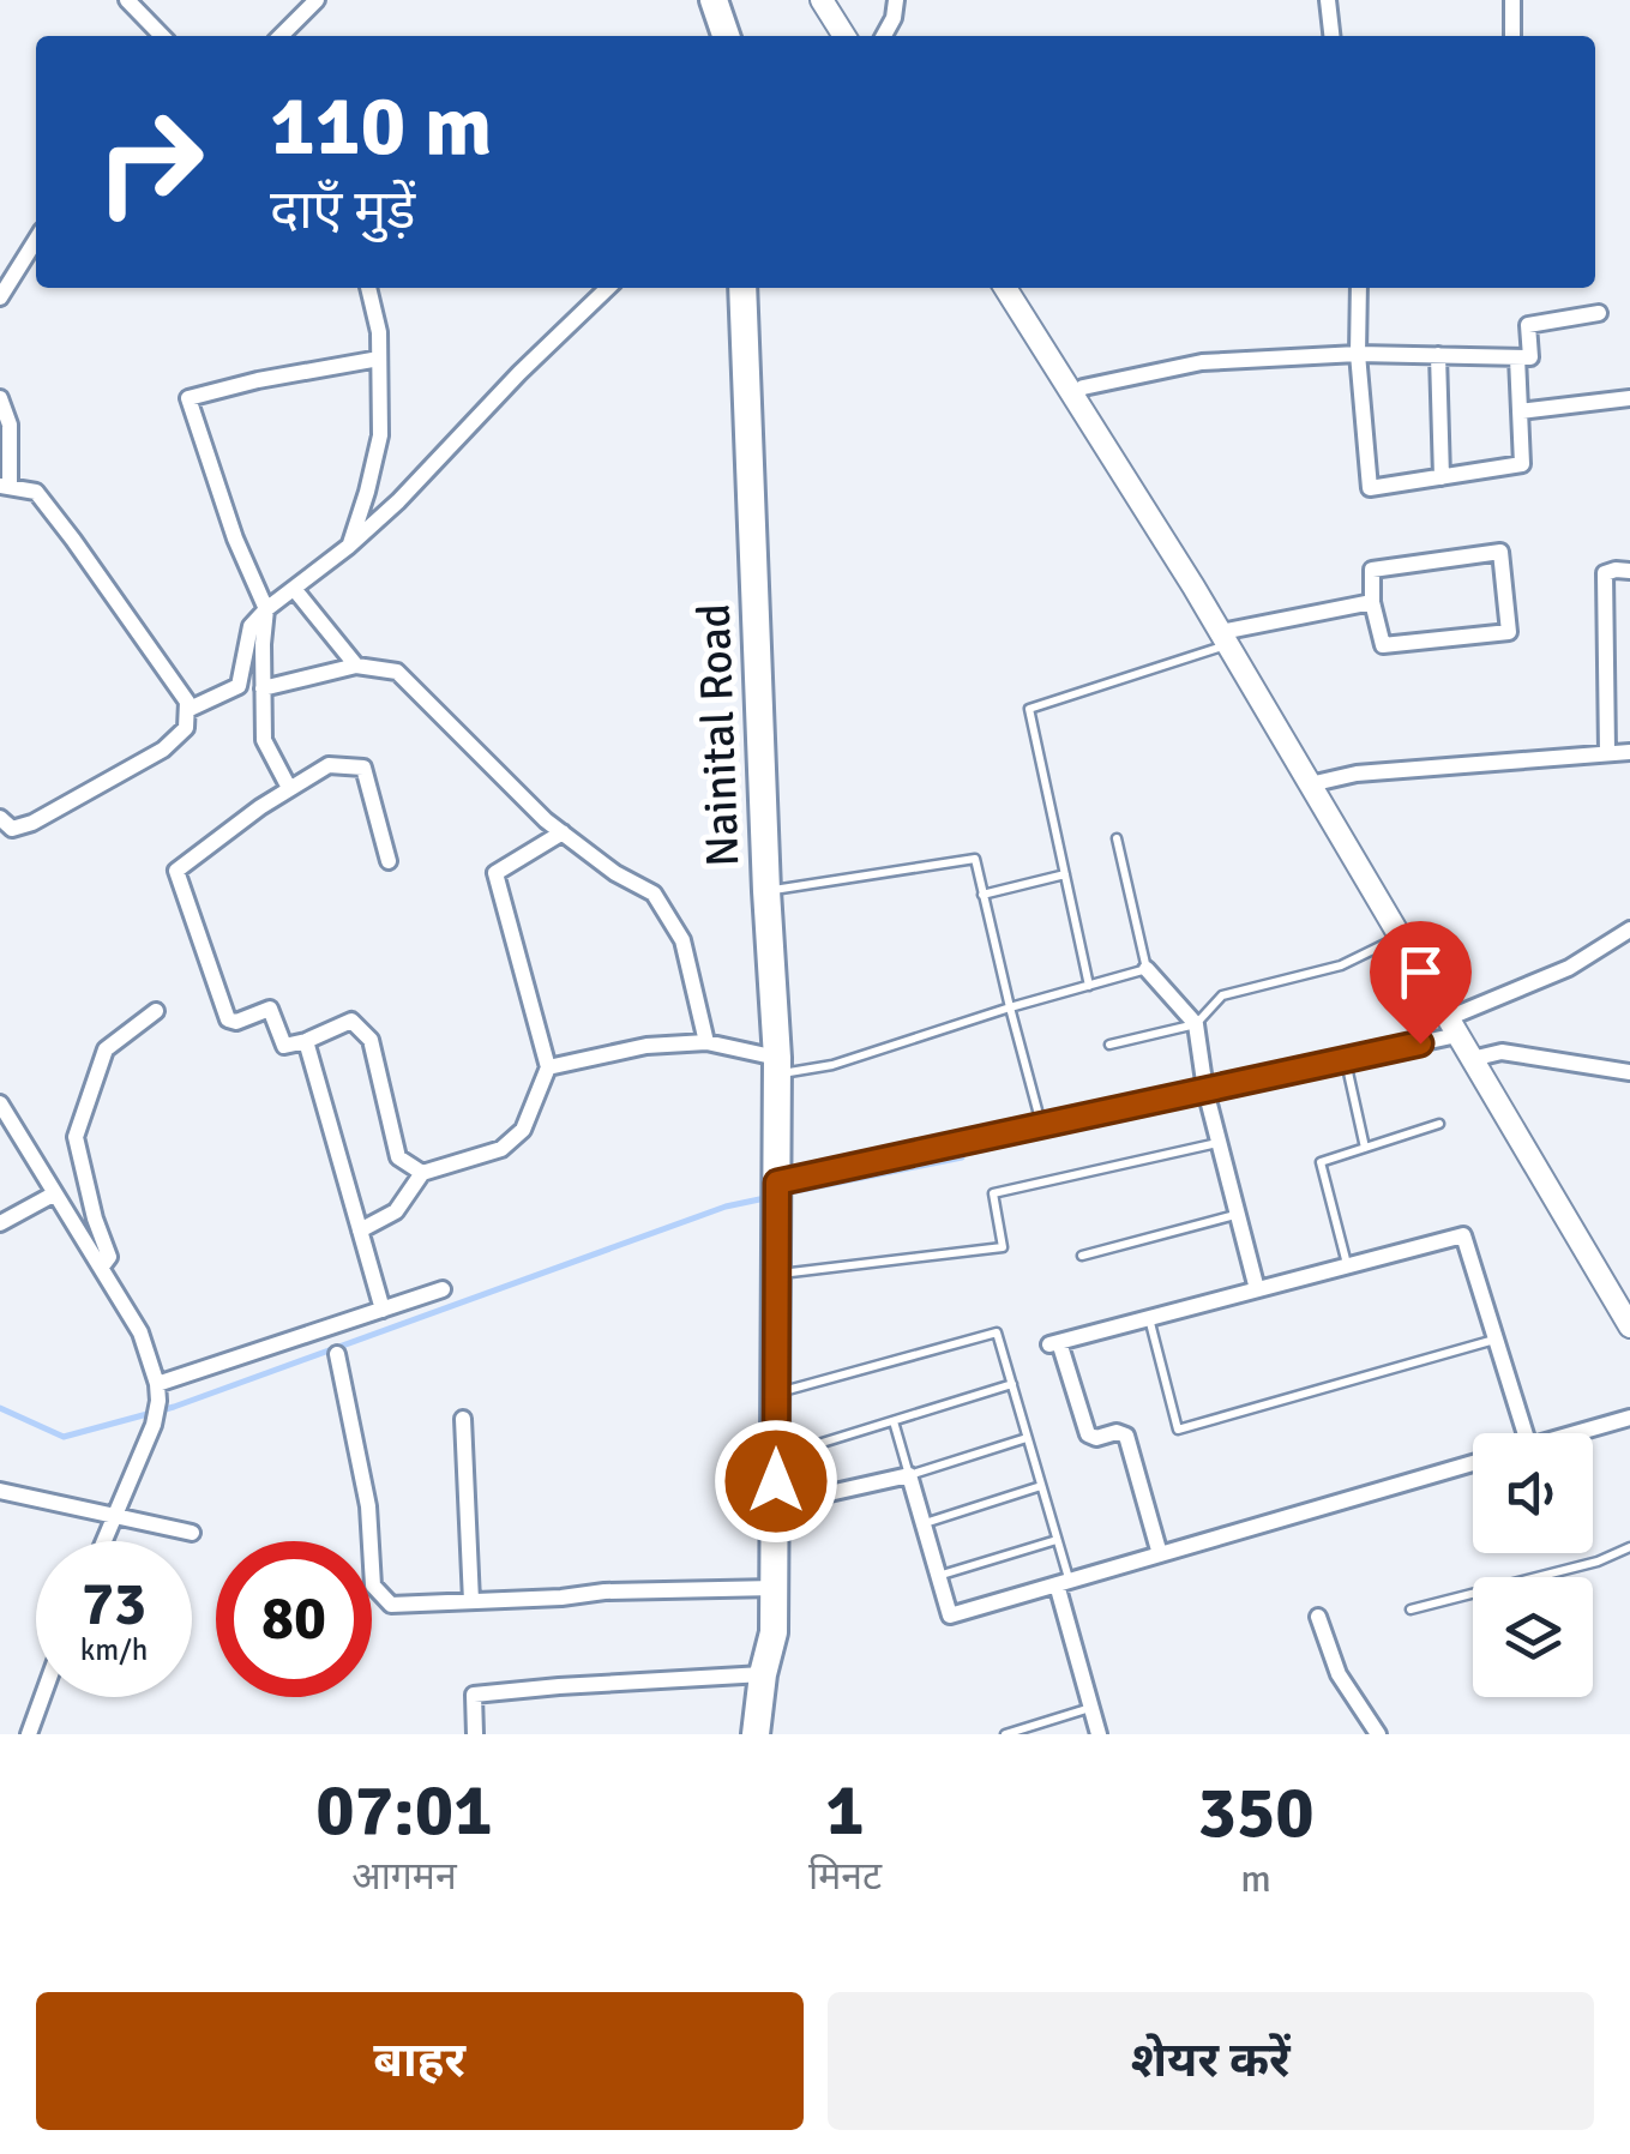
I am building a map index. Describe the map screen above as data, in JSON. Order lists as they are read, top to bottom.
{
  "streets": {
    "highway": ["Nainital Road"]
  },
  "page": {
    "turn": ["110 m", "दाएँ मुड़ें"],
    "speed": "73 km/h",
    "limit": "80",
    "eta": [
      "07:01",
      "आगमन",
      "1",
      "मिनट",
      "350",
      "m"
    ],
    "buttons": ["बाहर", "शेयर करें"]
  }
}
